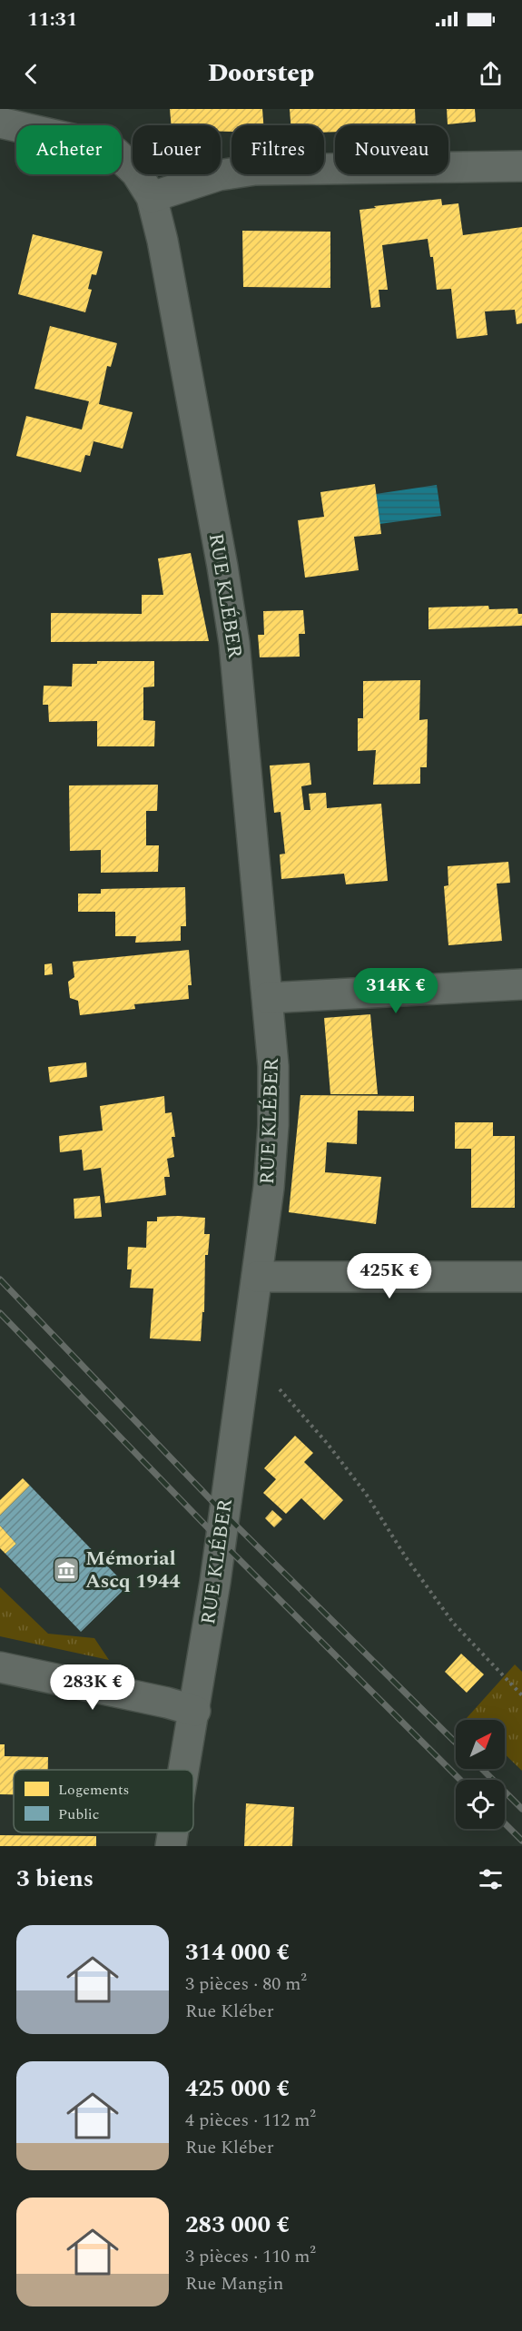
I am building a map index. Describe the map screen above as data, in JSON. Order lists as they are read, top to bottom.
{
  "streets": {
    "street": ["RUE KLÉBER"]
  },
  "places": {
    "museum": ["Mémorial Ascq 1944"]
  },
  "legend": ["Logements", "Public"],
  "north": "top right",
  "page": {
    "status": "11:31",
    "header": "Doorstep",
    "chip": [
      "Acheter",
      "Louer",
      "Filtres",
      "Nouveau"
    ],
    "price": ["314K €", "425K €", "283K €"],
    "heading": "3 biens",
    "list": [
      {
        "name": "314 000 €",
        "note": "3 pièces · 80 m² · Rue Kléber"
      },
      {
        "name": "425 000 €",
        "note": "4 pièces · 112 m² · Rue Kléber"
      },
      {
        "name": "283 000 €",
        "note": "3 pièces · 110 m² · Rue Mangin"
      }
    ]
  }
}
